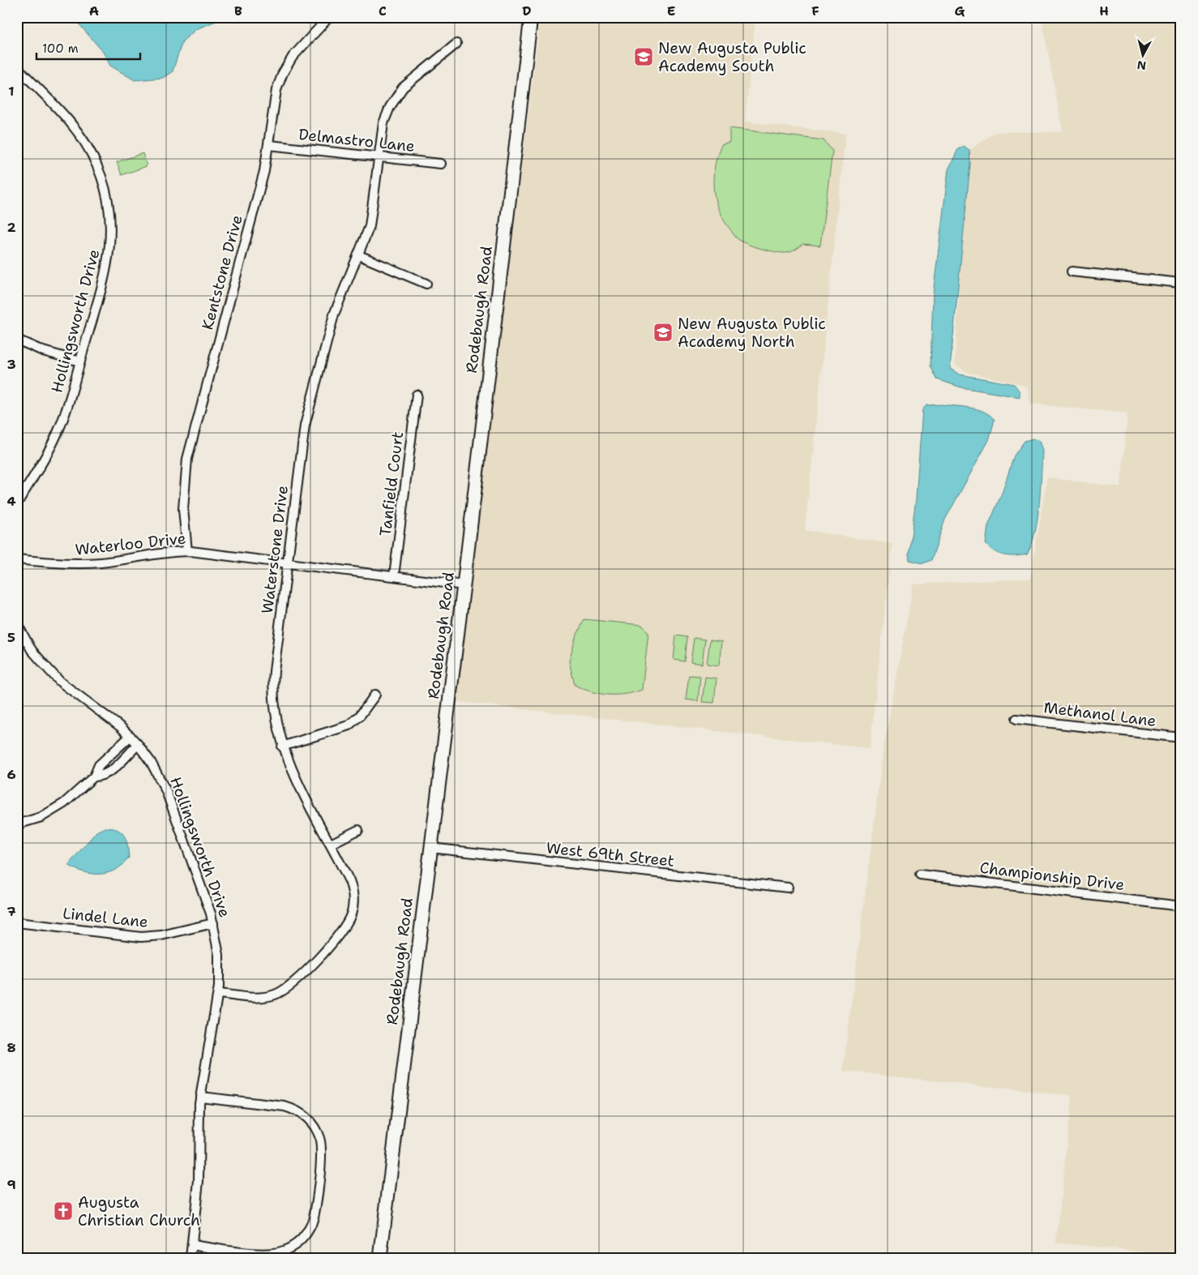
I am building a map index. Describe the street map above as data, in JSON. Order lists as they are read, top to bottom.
{
  "streets": {
    "street": [
      "Delmastro Lane",
      "Kentstone Drive",
      "Rodebaugh Road",
      "Hollingsworth Drive",
      "Tanfield Court",
      "Waterloo Drive",
      "Waterstone Drive",
      "Methanol Lane",
      "West 69th Street",
      "Championship Drive",
      "Lindel Lane"
    ]
  },
  "crossings": [
    ["Delmastro Lane", "Kentstone Drive"],
    ["Delmastro Lane", "Waterstone Drive"],
    ["Kentstone Drive", "Waterloo Drive"],
    ["Rodebaugh Road", "Waterloo Drive"],
    ["Rodebaugh Road", "West 69th Street"],
    ["Hollingsworth Drive", "Waterstone Drive"],
    ["Hollingsworth Drive", "Lindel Lane"],
    ["Tanfield Court", "Waterloo Drive"],
    ["Waterloo Drive", "Waterstone Drive"]
  ],
  "places": {
    "school or university": ["New Augusta Public Academy South", "New Augusta Public Academy North"],
    "church": ["Augusta Christian Church"]
  },
  "scale_bar": "100 m",
  "north": "bottom",
  "grid": {
    "columns": [
      "A",
      "B",
      "C",
      "D",
      "E",
      "F",
      "G",
      "H"
    ],
    "rows": [
      "1",
      "2",
      "3",
      "4",
      "5",
      "6",
      "7",
      "8",
      "9"
    ]
  }
}
